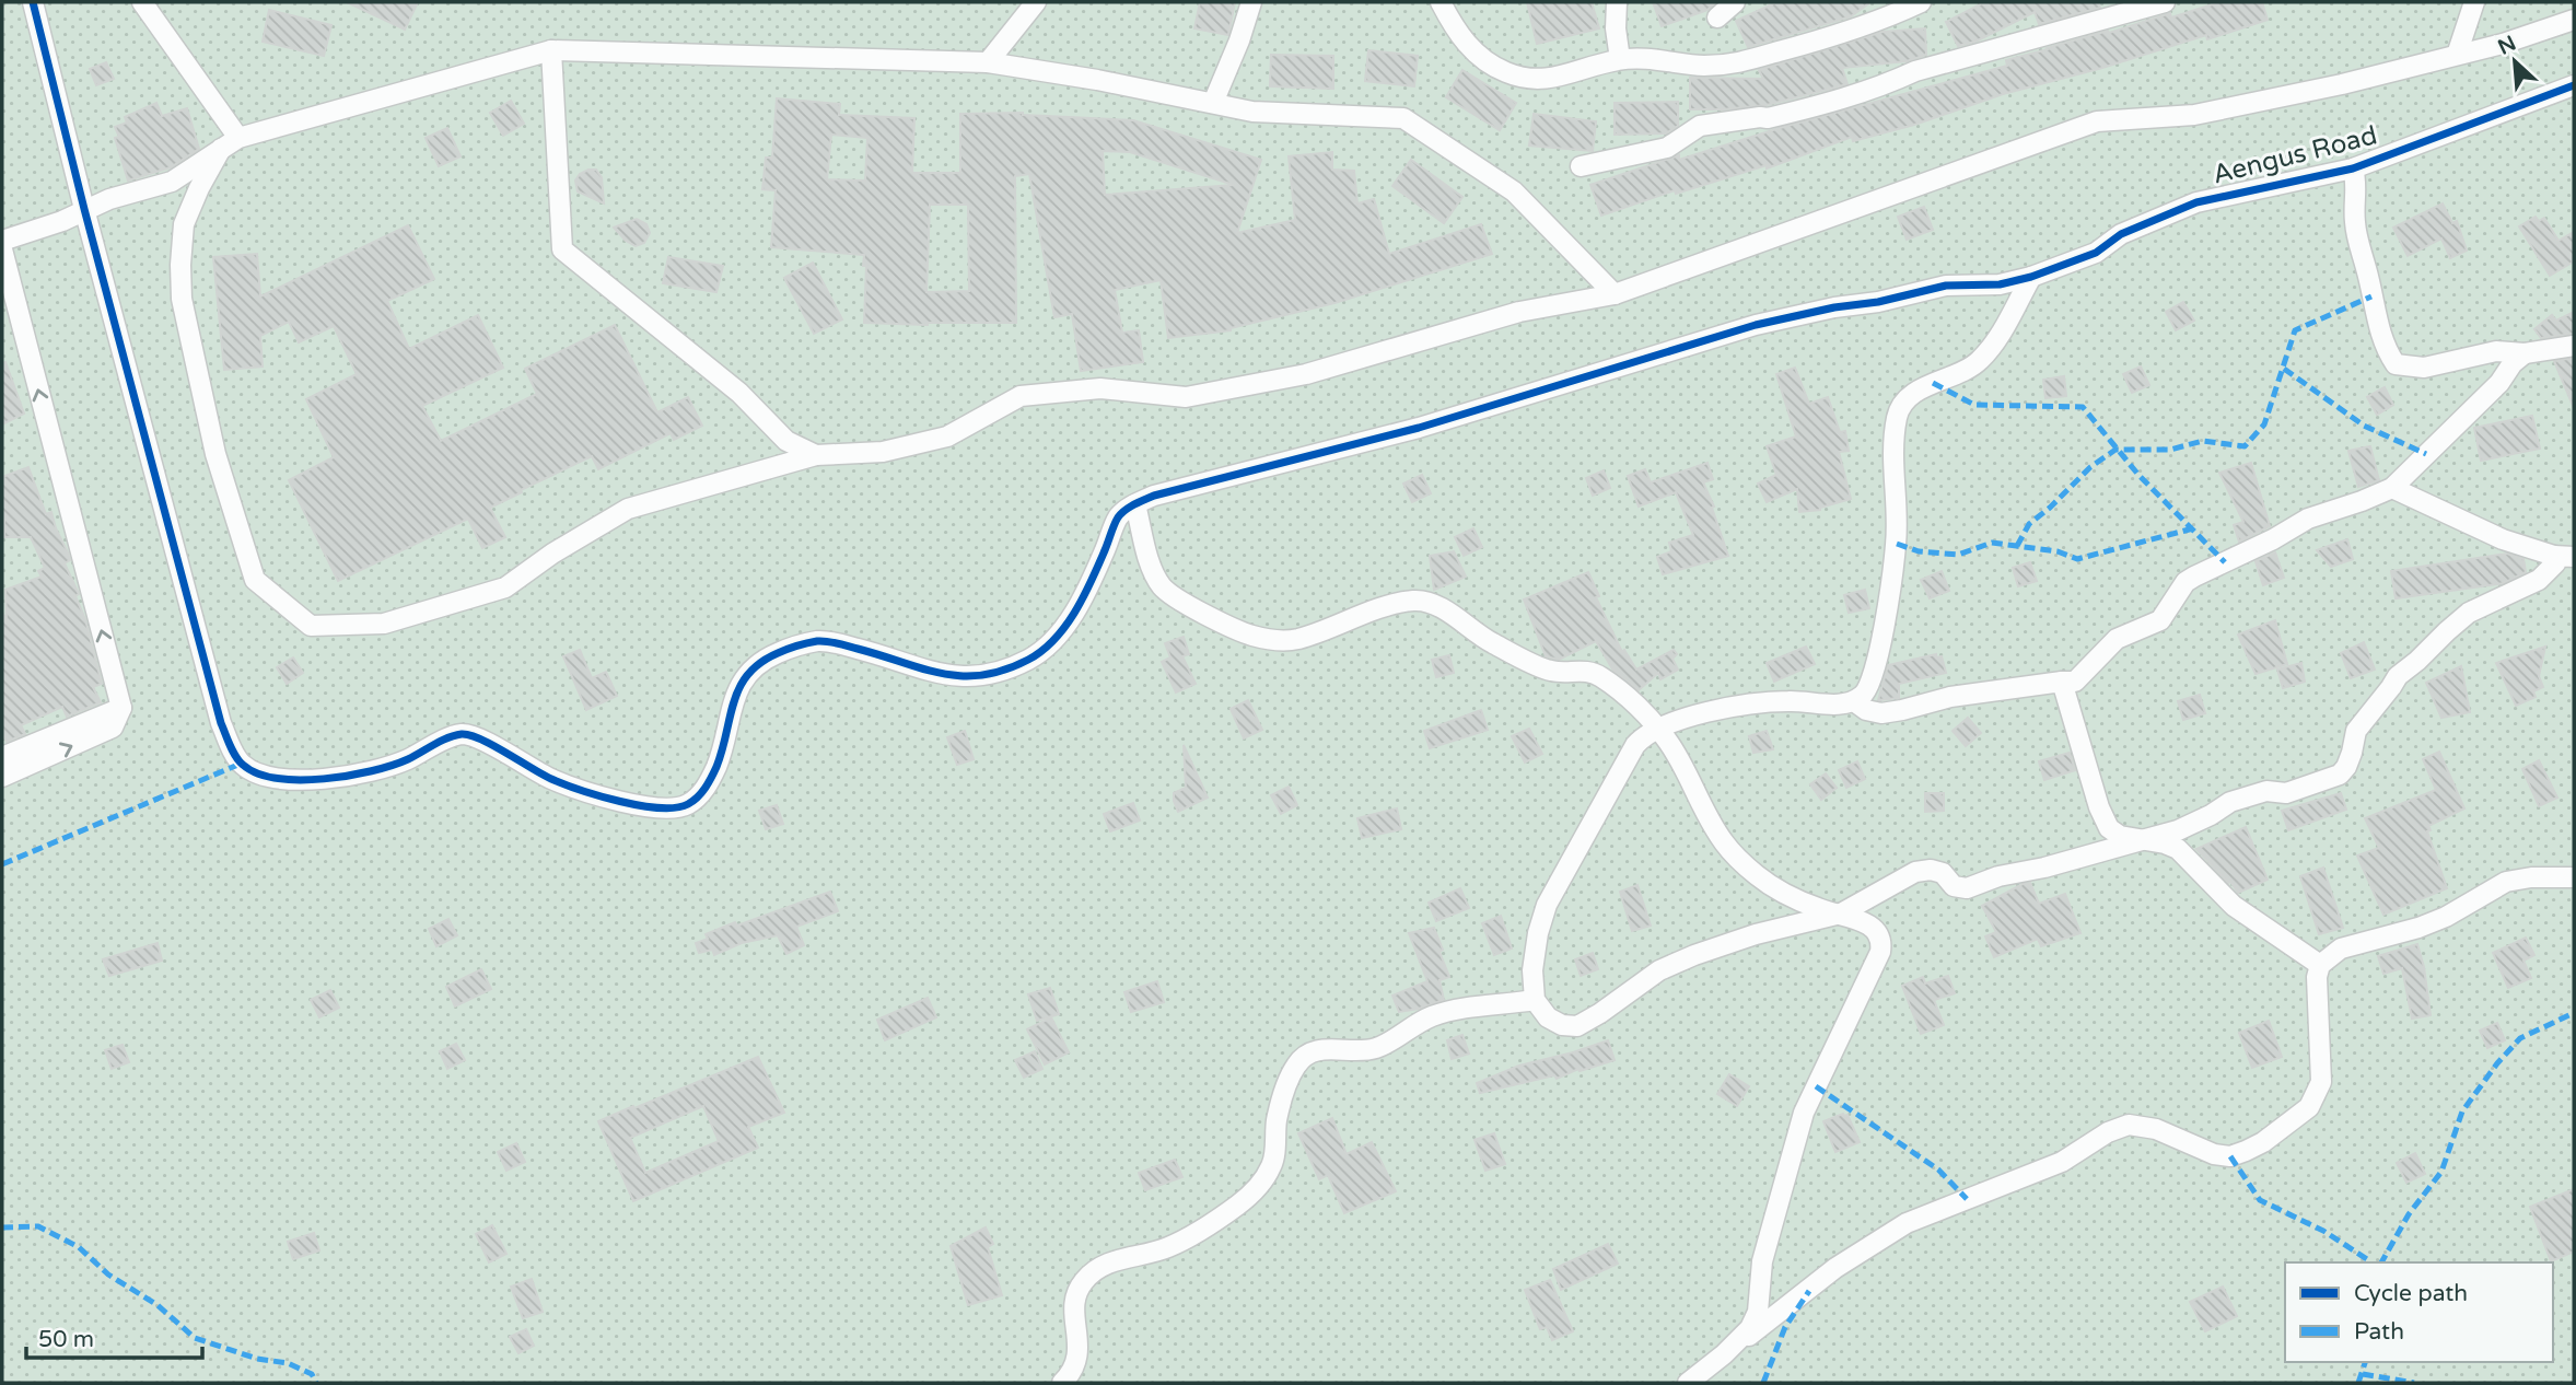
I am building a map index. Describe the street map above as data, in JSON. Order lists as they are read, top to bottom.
{
  "streets": {
    "street": ["Aengus Road"]
  },
  "legend": ["Cycle path", "Path"],
  "scale_bar": "50 m",
  "north": "top left"
}
